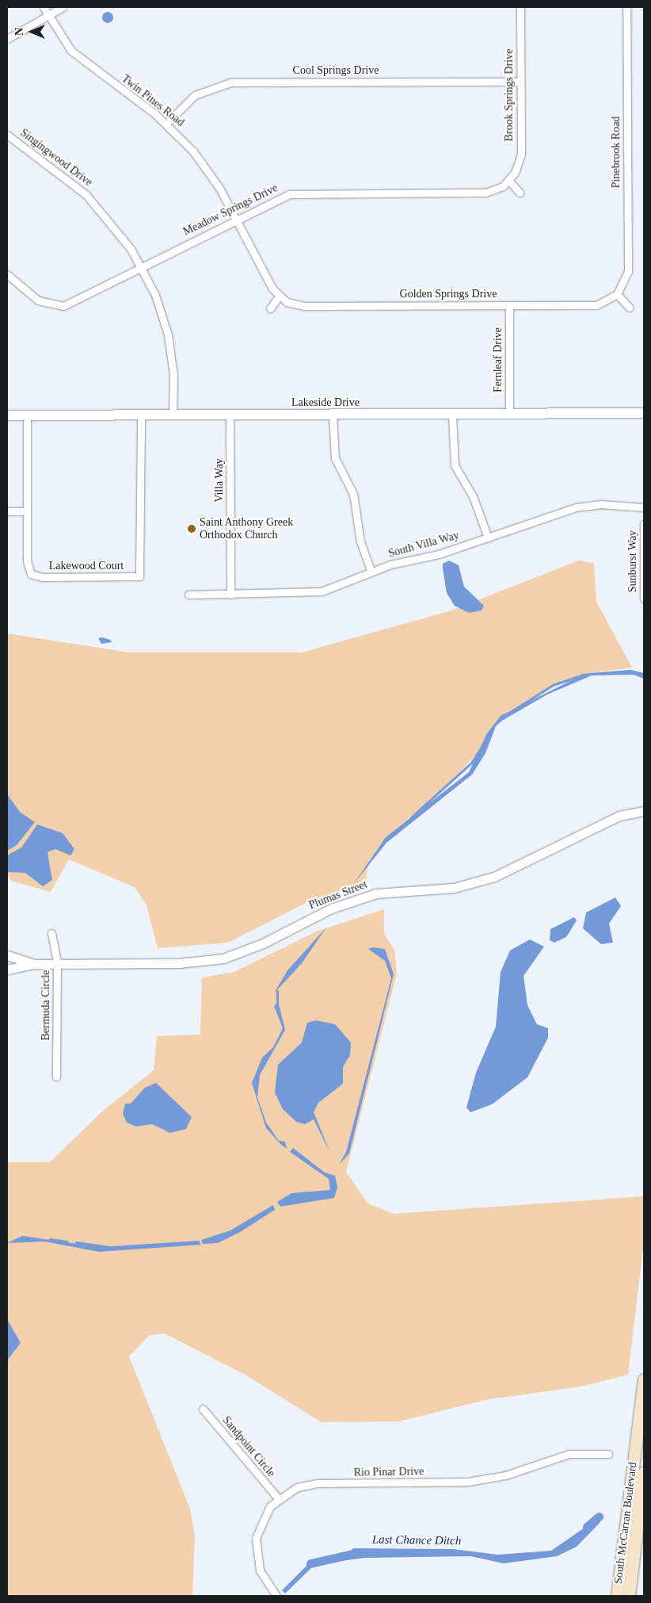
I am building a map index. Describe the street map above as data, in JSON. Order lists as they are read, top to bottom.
{
  "streets": {
    "main road": ["Lakeside Drive", "South McCarran Boulevard"],
    "street": [
      "Cool Springs Drive",
      "Brook Springs Drive",
      "Twin Pines Road",
      "Pinebrook Road",
      "Singingwood Drive",
      "Meadow Springs Drive",
      "Golden Springs Drive",
      "Fernleaf Drive",
      "Villa Way",
      "South Villa Way",
      "Sunburst Way",
      "Lakewood Court",
      "Plumas Street",
      "Bermuda Circle",
      "Sandpoint Circle",
      "Rio Pinar Drive"
    ]
  },
  "crossings": [
    ["Cool Springs Drive", "Brook Springs Drive"],
    ["Cool Springs Drive", "Twin Pines Road"],
    ["Brook Springs Drive", "Meadow Springs Drive"],
    ["Twin Pines Road", "Meadow Springs Drive"],
    ["Twin Pines Road", "Golden Springs Drive"],
    ["Pinebrook Road", "Golden Springs Drive"],
    ["Singingwood Drive", "Meadow Springs Drive"],
    ["Singingwood Drive", "Lakeside Drive"],
    ["Golden Springs Drive", "Fernleaf Drive"],
    ["Fernleaf Drive", "Lakeside Drive"],
    ["Lakeside Drive", "Villa Way"],
    ["Lakeside Drive", "Lakewood Court"],
    ["Villa Way", "South Villa Way"],
    ["Plumas Street", "Bermuda Circle"],
    ["Sandpoint Circle", "Rio Pinar Drive"]
  ],
  "water": ["Last Chance Ditch"],
  "places": ["Saint Anthony Greek Orthodox Church"],
  "north": "left"
}
